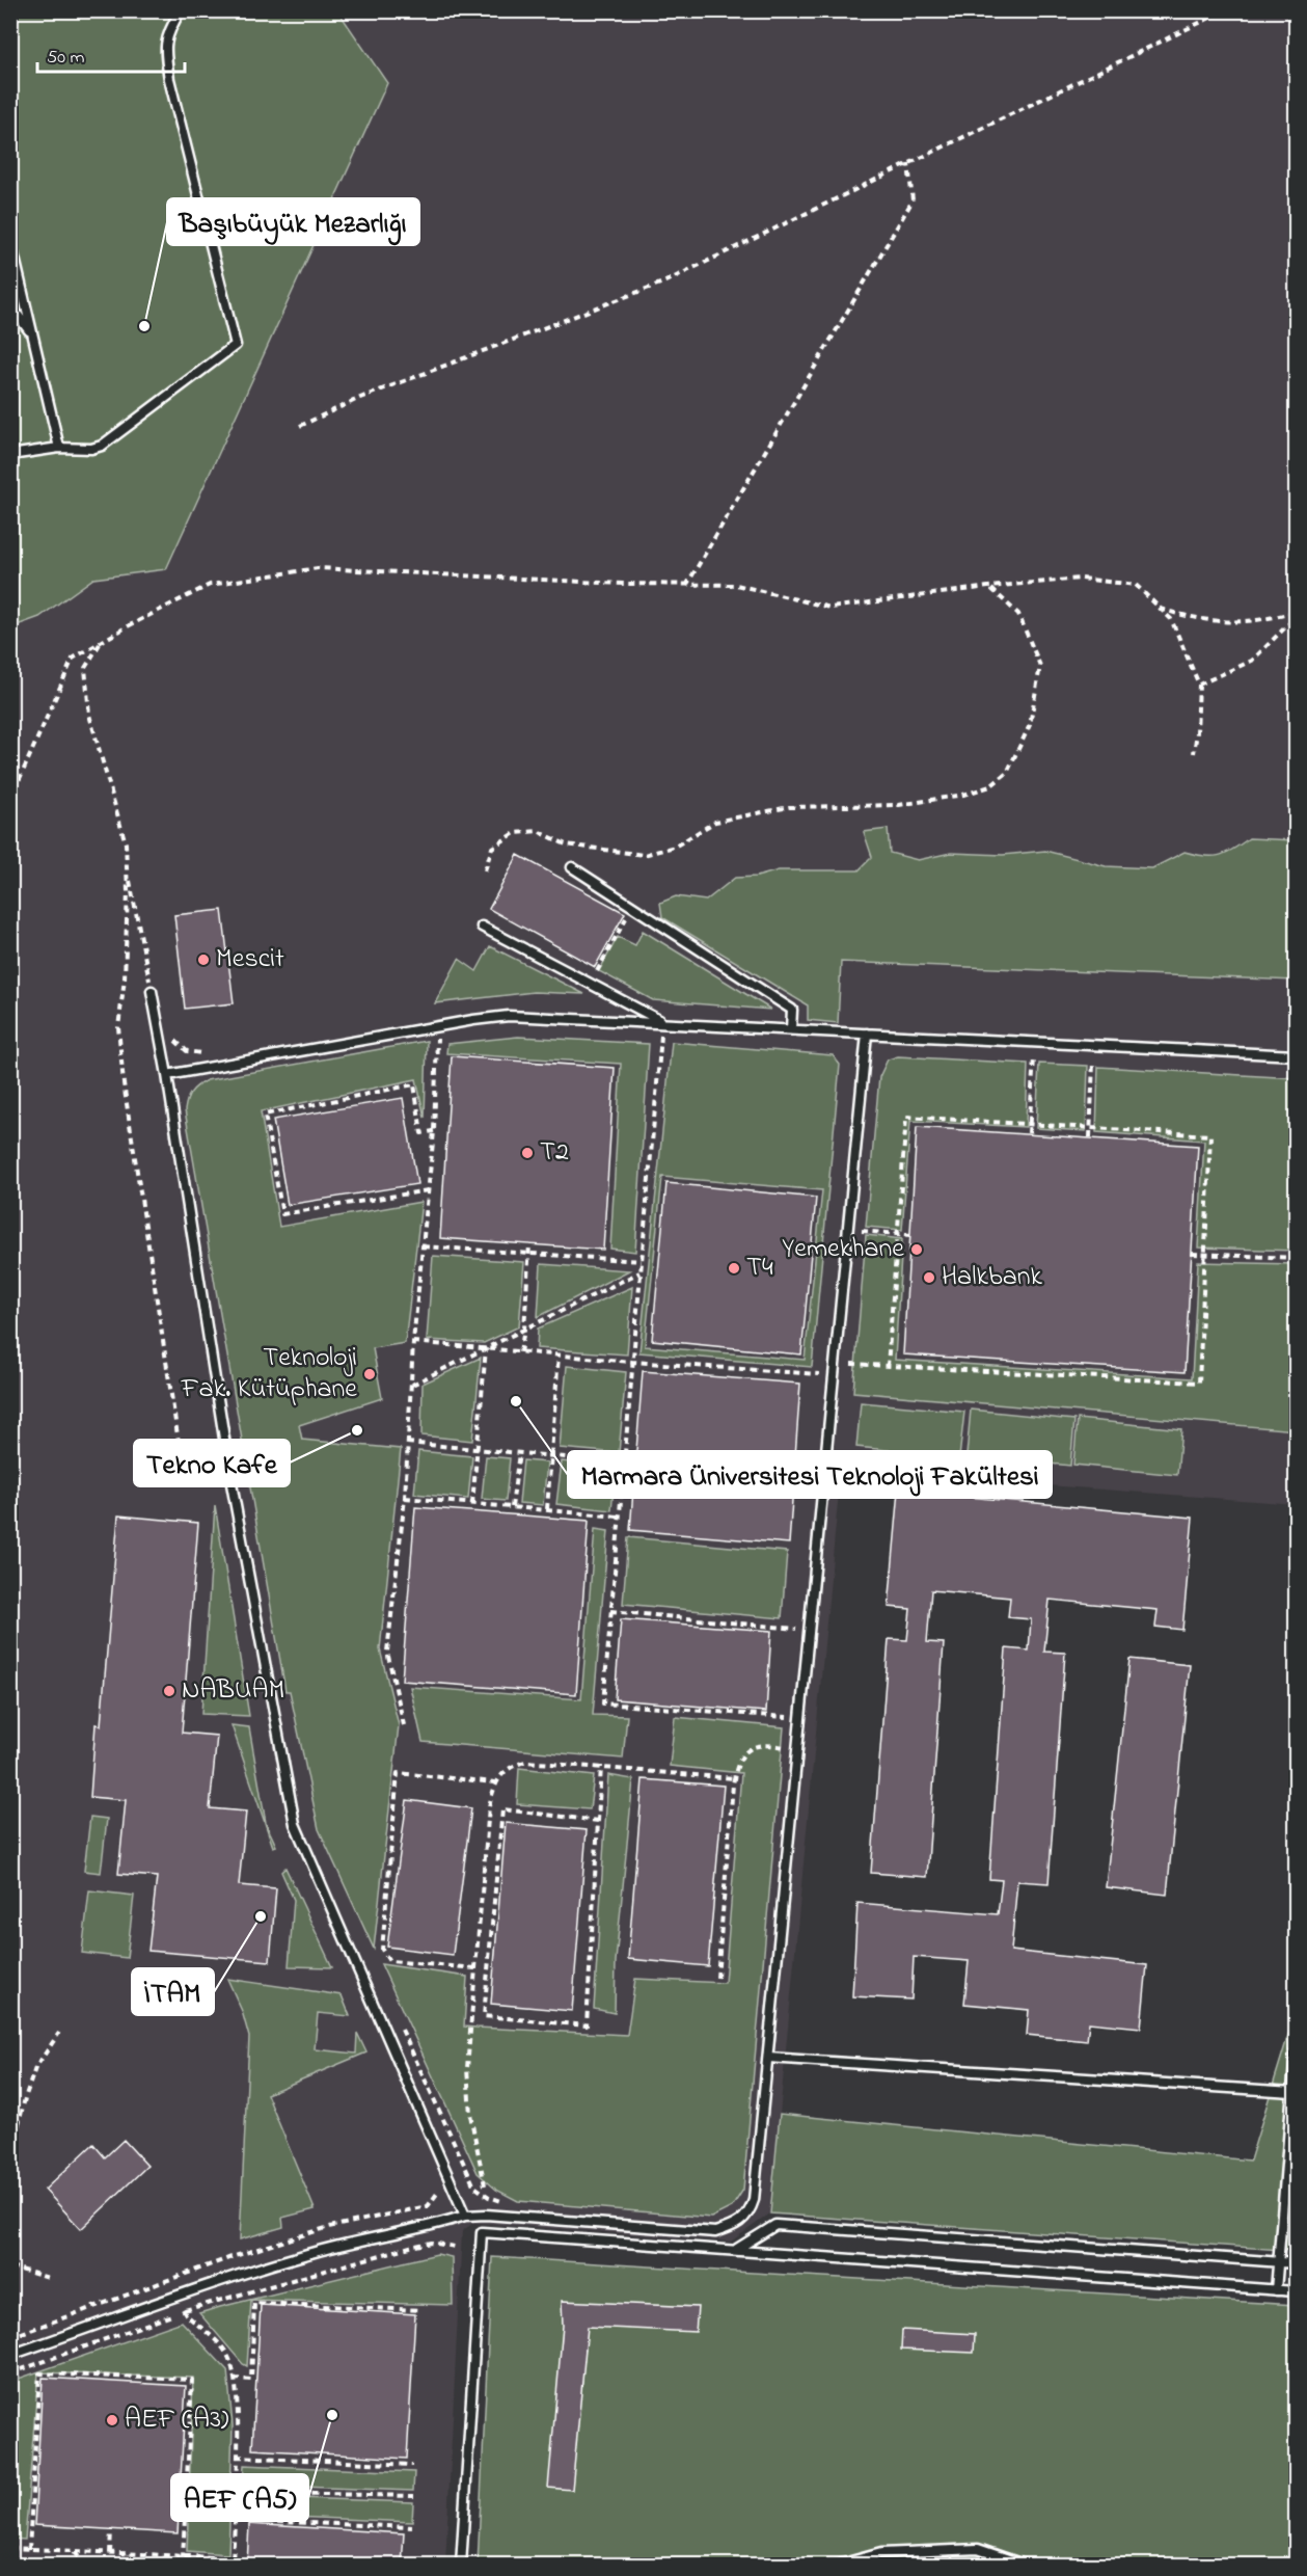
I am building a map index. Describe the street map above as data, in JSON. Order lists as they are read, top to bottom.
{
  "places": [
    "Başıbüyük Mezarlığı",
    "Mescit",
    "T2",
    "Yemekhane",
    "T4",
    "Halkbank",
    "Teknoloji Fak. Kütüphane",
    "Marmara Üniversitesi Teknoloji Fakültesi",
    "Tekno Kafe",
    "NABUAM",
    "İTAM",
    "AEF (A5)",
    "AEF (A3)"
  ],
  "scale_bar": "50 m"
}
